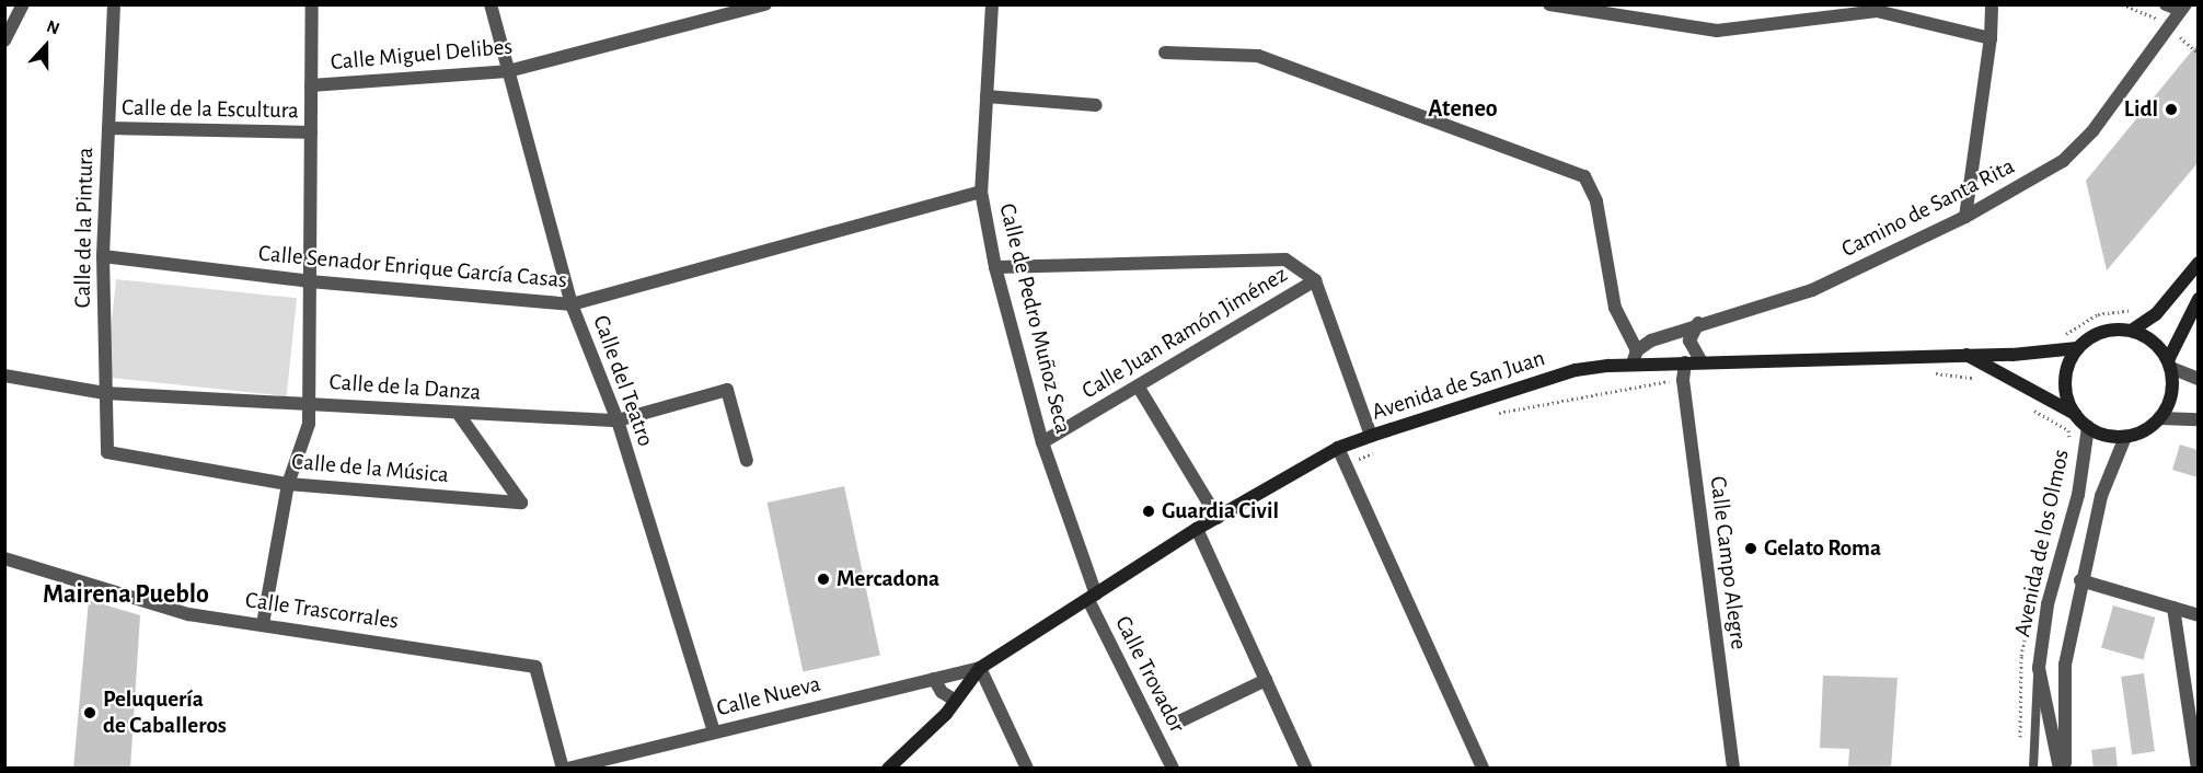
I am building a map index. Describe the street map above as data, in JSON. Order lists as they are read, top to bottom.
{
  "streets": {
    "main road": ["Avenida de San Juan"],
    "street": [
      "Calle Miguel Delibes",
      "Calle de la Escultura",
      "Camino de Santa Rita",
      "Calle de la Pintura",
      "Calle Senador Enrique García Casas",
      "Calle de Pedro Muñoz Seca",
      "Calle Juan Ramón Jiménez",
      "Calle del Teatro",
      "Calle de la Danza",
      "Calle de la Música",
      "Avenida de los Olmos",
      "Calle Campo Alegre",
      "Calle Trascorrales",
      "Calle Trovador",
      "Calle Nueva"
    ]
  },
  "crossings": [
    ["Calle Miguel Delibes", "Calle del Teatro"],
    ["Calle de la Escultura", "Calle de la Pintura"],
    ["Camino de Santa Rita", "Avenida de San Juan"],
    ["Calle de la Pintura", "Calle Senador Enrique García Casas"],
    ["Calle de la Pintura", "Calle de la Danza"],
    ["Calle de la Pintura", "Calle de la Música"],
    ["Calle Senador Enrique García Casas", "Calle de Pedro Muñoz Seca"],
    ["Calle Senador Enrique García Casas", "Calle del Teatro"],
    ["Calle de Pedro Muñoz Seca", "Calle Juan Ramón Jiménez"],
    ["Calle de Pedro Muñoz Seca", "Avenida de San Juan"],
    ["Calle de Pedro Muñoz Seca", "Calle Trovador"],
    ["Calle del Teatro", "Calle de la Danza"],
    ["Calle del Teatro", "Calle Nueva"],
    ["Avenida de San Juan", "Avenida de los Olmos"],
    ["Avenida de San Juan", "Calle Campo Alegre"],
    ["Avenida de San Juan", "Calle Trovador"],
    ["Avenida de San Juan", "Calle Nueva"],
    ["Calle de la Danza", "Calle de la Música"],
    ["Calle Trascorrales", "Calle Nueva"]
  ],
  "districts": ["Ateneo", "Mairena Pueblo"],
  "places": [
    "Lidl",
    "Guardia Civil",
    "Gelato Roma",
    "Mercadona",
    "Peluquería de Caballeros"
  ],
  "north": "top"
}
